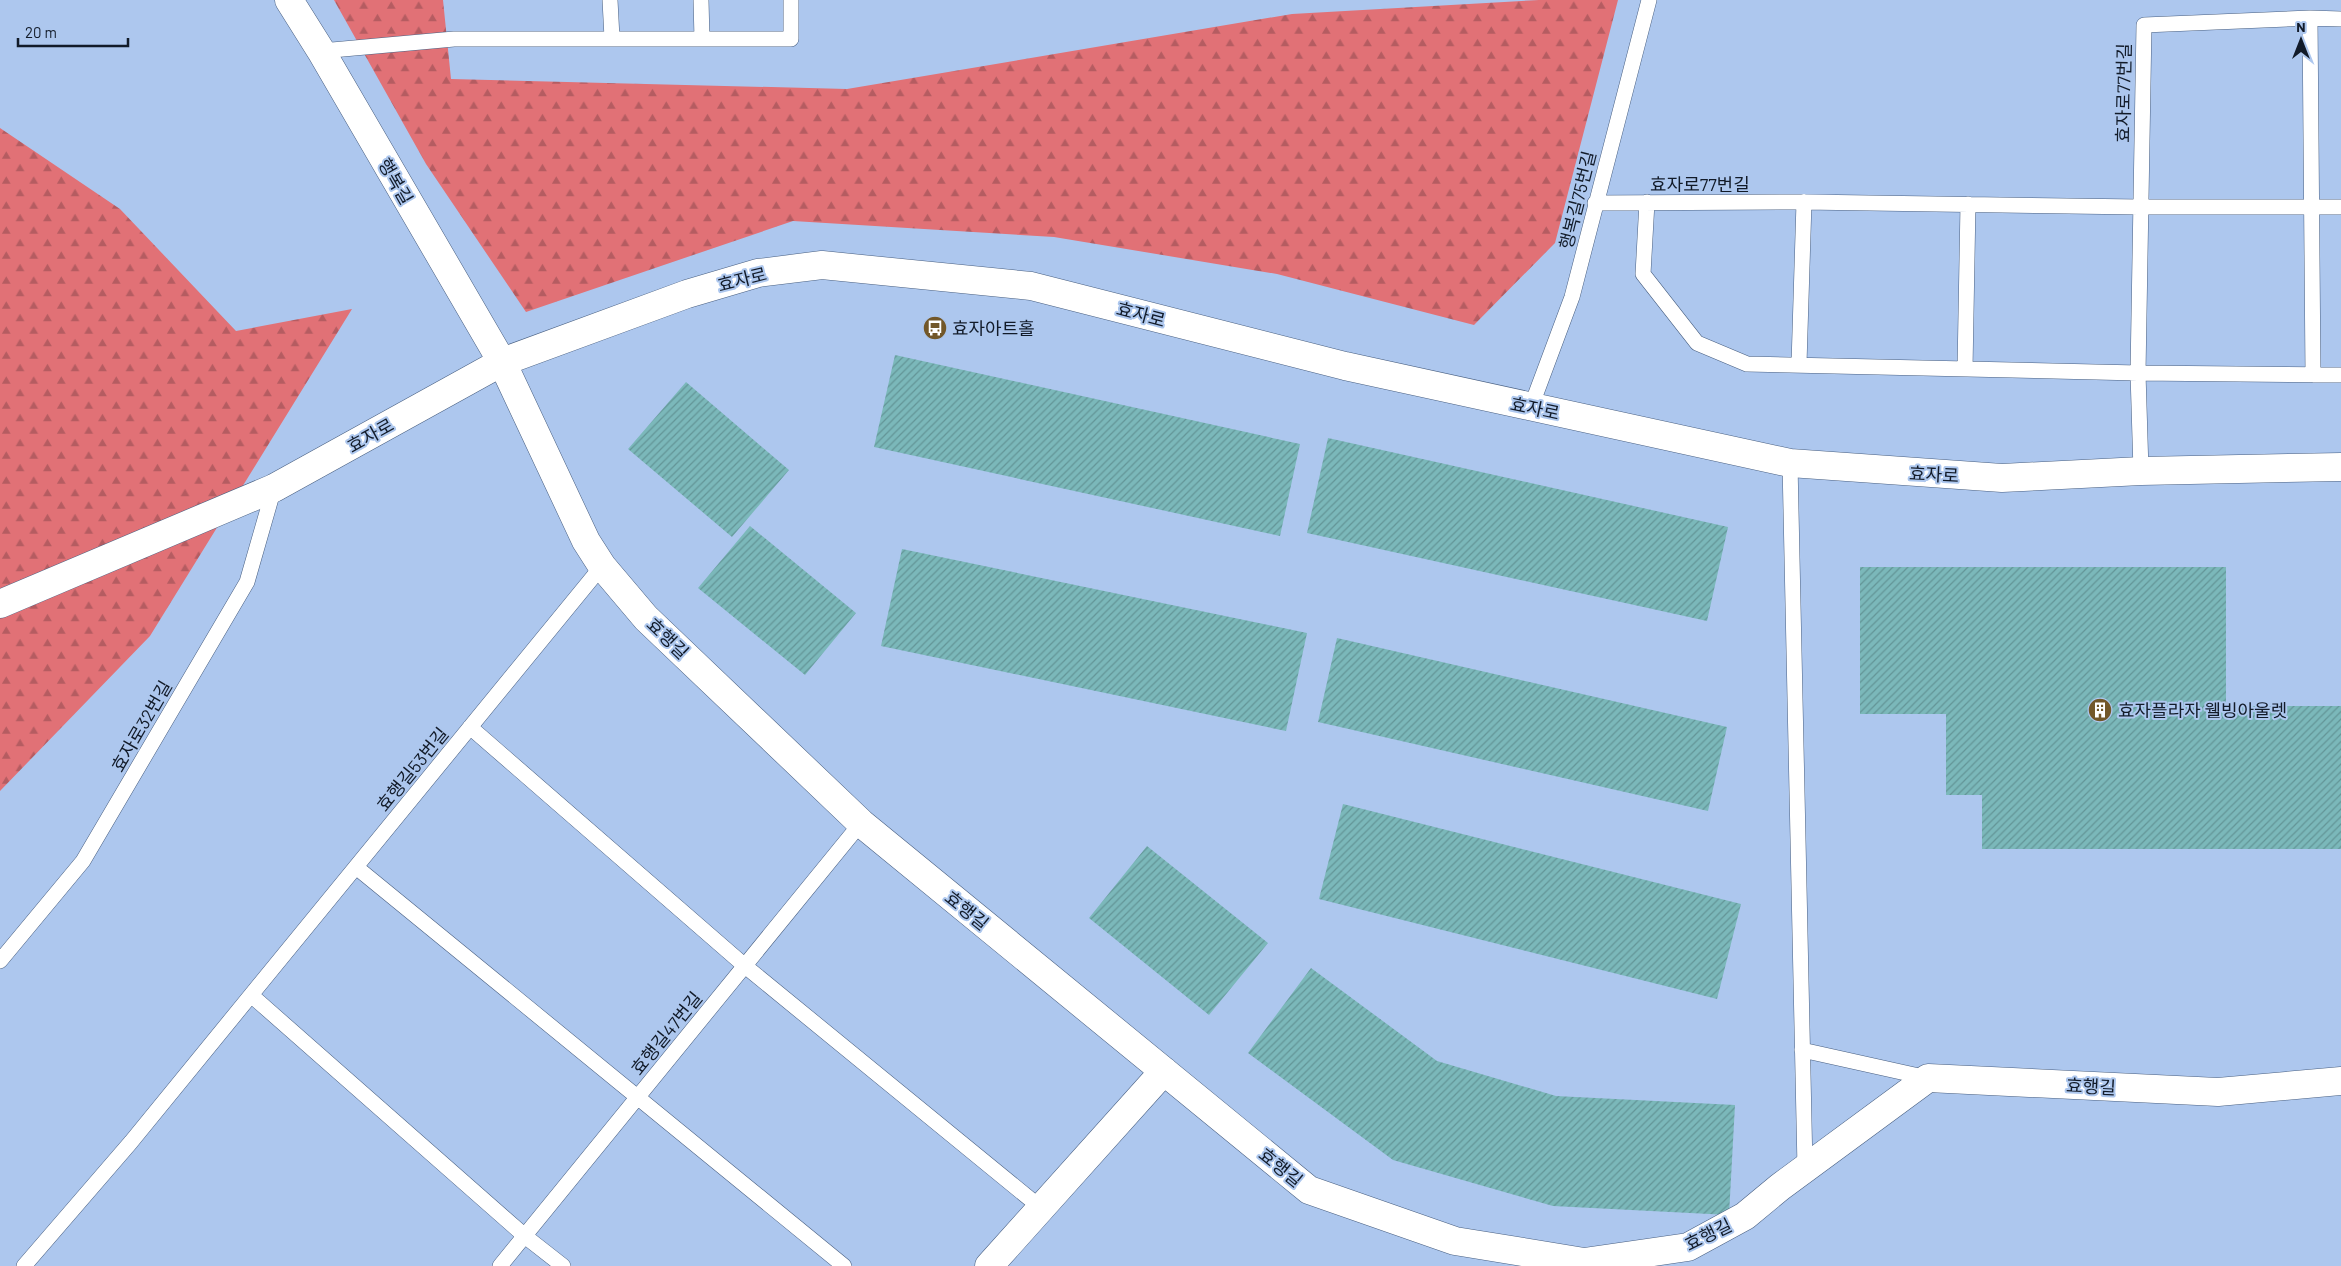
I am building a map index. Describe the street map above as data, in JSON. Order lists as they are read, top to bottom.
{
  "streets": {
    "street": ["행복길", "효자로", "효행길"],
    "lane": [
      "효자로77번길",
      "행복길75번길",
      "효자로32번길",
      "효행길53번길",
      "효행길47번길"
    ]
  },
  "crossings": [
    ["효자로77번길", "행복길75번길"],
    ["효자로77번길", "효자로"],
    ["행복길", "효자로"],
    ["행복길", "효행길"],
    ["행복길75번길", "효자로"],
    ["효자로", "효행길"],
    ["효자로", "효자로32번길"],
    ["효행길", "효행길53번길"],
    ["효행길", "효행길47번길"]
  ],
  "places": {
    "bus stop": ["효자아트홀"],
    "building": ["효자플라자 웰빙아울렛"]
  },
  "scale_bar": "20 m",
  "north": "top"
}
